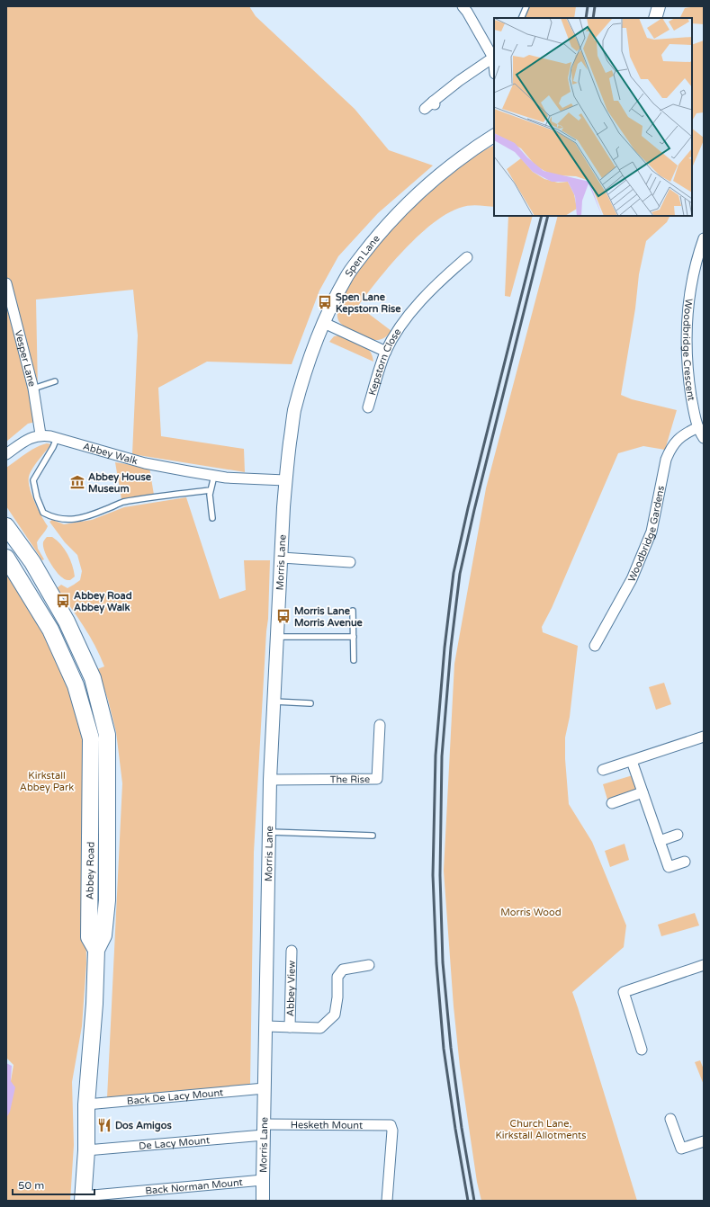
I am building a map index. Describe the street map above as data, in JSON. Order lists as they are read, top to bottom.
{
  "streets": {
    "main road": ["Abbey Road"],
    "street": [
      "Spen Lane",
      "Woodbridge Crescent",
      "Vesper Lane",
      "Kepstorn Close",
      "Abbey Walk",
      "Woodbridge Gardens",
      "Morris Lane",
      "The Rise",
      "Abbey View",
      "Back De Lacy Mount",
      "Hesketh Mount",
      "De Lacy Mount",
      "Back Norman Mount"
    ]
  },
  "crossings": [
    ["Spen Lane", "Abbey Walk"],
    ["Spen Lane", "Morris Lane"],
    ["Woodbridge Crescent", "Woodbridge Gardens"],
    ["Vesper Lane", "Abbey Walk"],
    ["Morris Lane", "The Rise"],
    ["Morris Lane", "Back De Lacy Mount"],
    ["Morris Lane", "Hesketh Mount"],
    ["Morris Lane", "De Lacy Mount"],
    ["Morris Lane", "Back Norman Mount"],
    ["Abbey Road", "Back De Lacy Mount"],
    ["Abbey Road", "De Lacy Mount"],
    ["Abbey Road", "Back Norman Mount"],
    ["Hesketh Mount", "De Lacy Mount"]
  ],
  "parks": ["Kirkstall Abbey Park", "Morris Wood", "Church Lane, Kirkstall Allotments"],
  "places": {
    "bus stop": ["Spen Lane Kepstorn Rise", "Abbey Road Abbey Walk", "Morris Lane Morris Avenue"],
    "museum": ["Abbey House Museum"],
    "restaurant": ["Dos Amigos"]
  },
  "scale_bar": "50 m"
}
